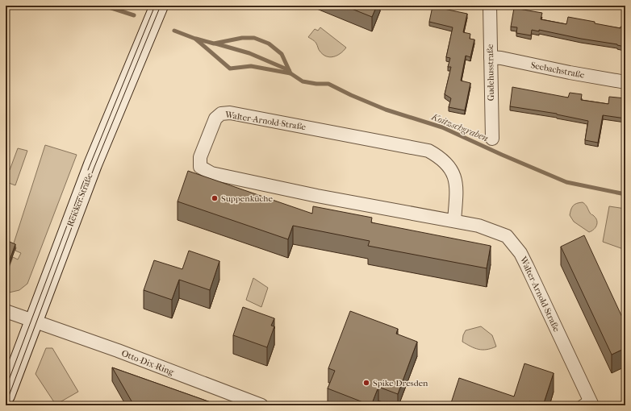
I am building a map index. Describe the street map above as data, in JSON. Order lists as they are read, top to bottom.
{
  "streets": {
    "street": [
      "Seebachstraße",
      "Gudehusstraße",
      "Walter-Arnold-Straße",
      "Reicker Straße",
      "Otto-Dix-Ring"
    ]
  },
  "crossings": [
    ["Seebachstraße", "Gudehusstraße"],
    ["Reicker Straße", "Otto-Dix-Ring"]
  ],
  "water": ["Koitzschgraben"],
  "places": ["Suppenküche", "Spike Dresden"]
}
